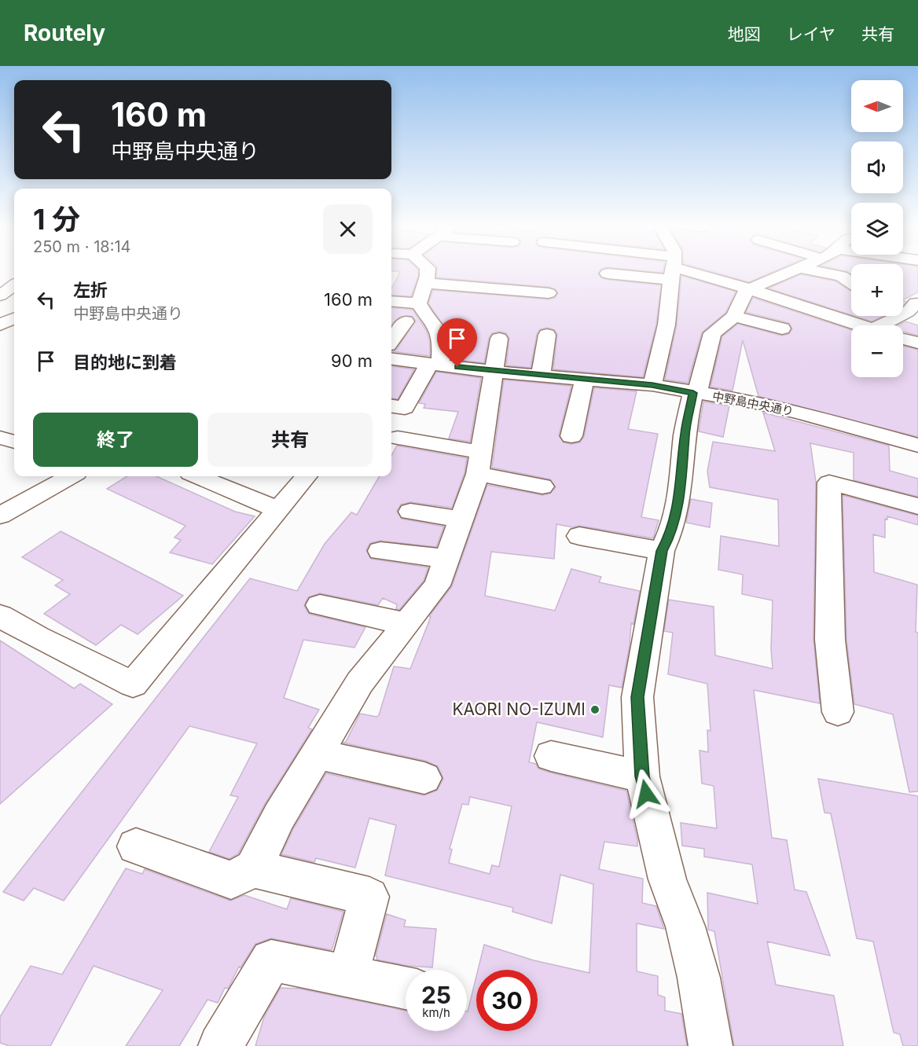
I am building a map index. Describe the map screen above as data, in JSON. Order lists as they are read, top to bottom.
{
  "streets": {
    "street": ["中野島中央通り"]
  },
  "places": ["KAORI NO-IZUMI"],
  "north": "left",
  "page": {
    "header": "Routely",
    "nav": ["地図", "レイヤ", "共有"],
    "map_buttons": ["+", "−"],
    "turn": ["160 m", "中野島中央通り"],
    "heading": ["1 分", "250 m · 18:14"],
    "list": [
      {
        "name": "左折",
        "note": "中野島中央通り",
        "value": "160 m"
      },
      {
        "name": "目的地に到着",
        "value": "90 m"
      }
    ],
    "buttons": ["終了", "共有"],
    "speed": "25 km/h",
    "limit": "30"
  }
}
